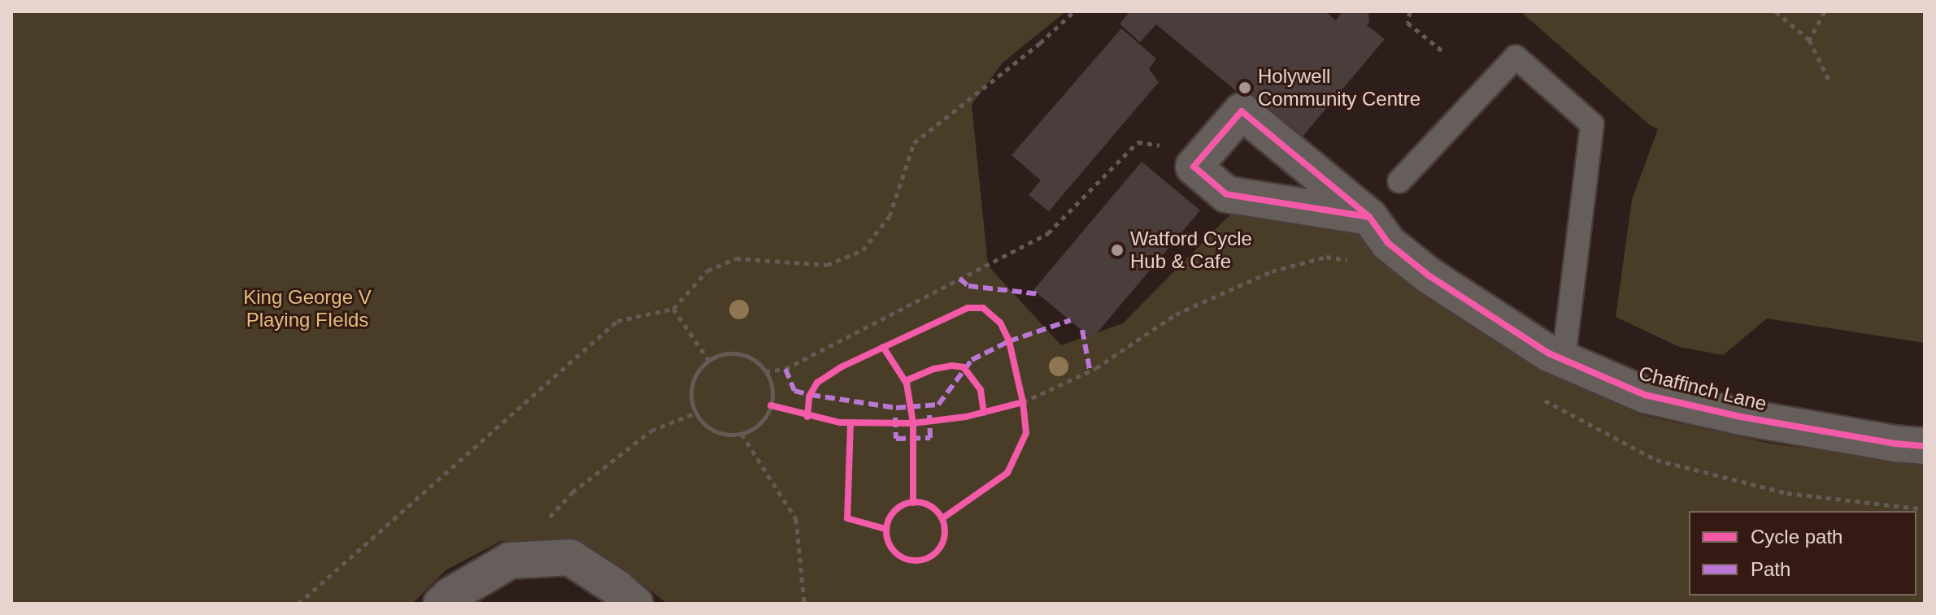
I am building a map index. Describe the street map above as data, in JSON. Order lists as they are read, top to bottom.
{
  "streets": {
    "street": ["Chaffinch Lane"]
  },
  "parks": ["King George V Playing FIelds"],
  "places": ["Holywell Community Centre", "Watford Cycle Hub & Cafe"],
  "legend": ["Cycle path", "Path"]
}
